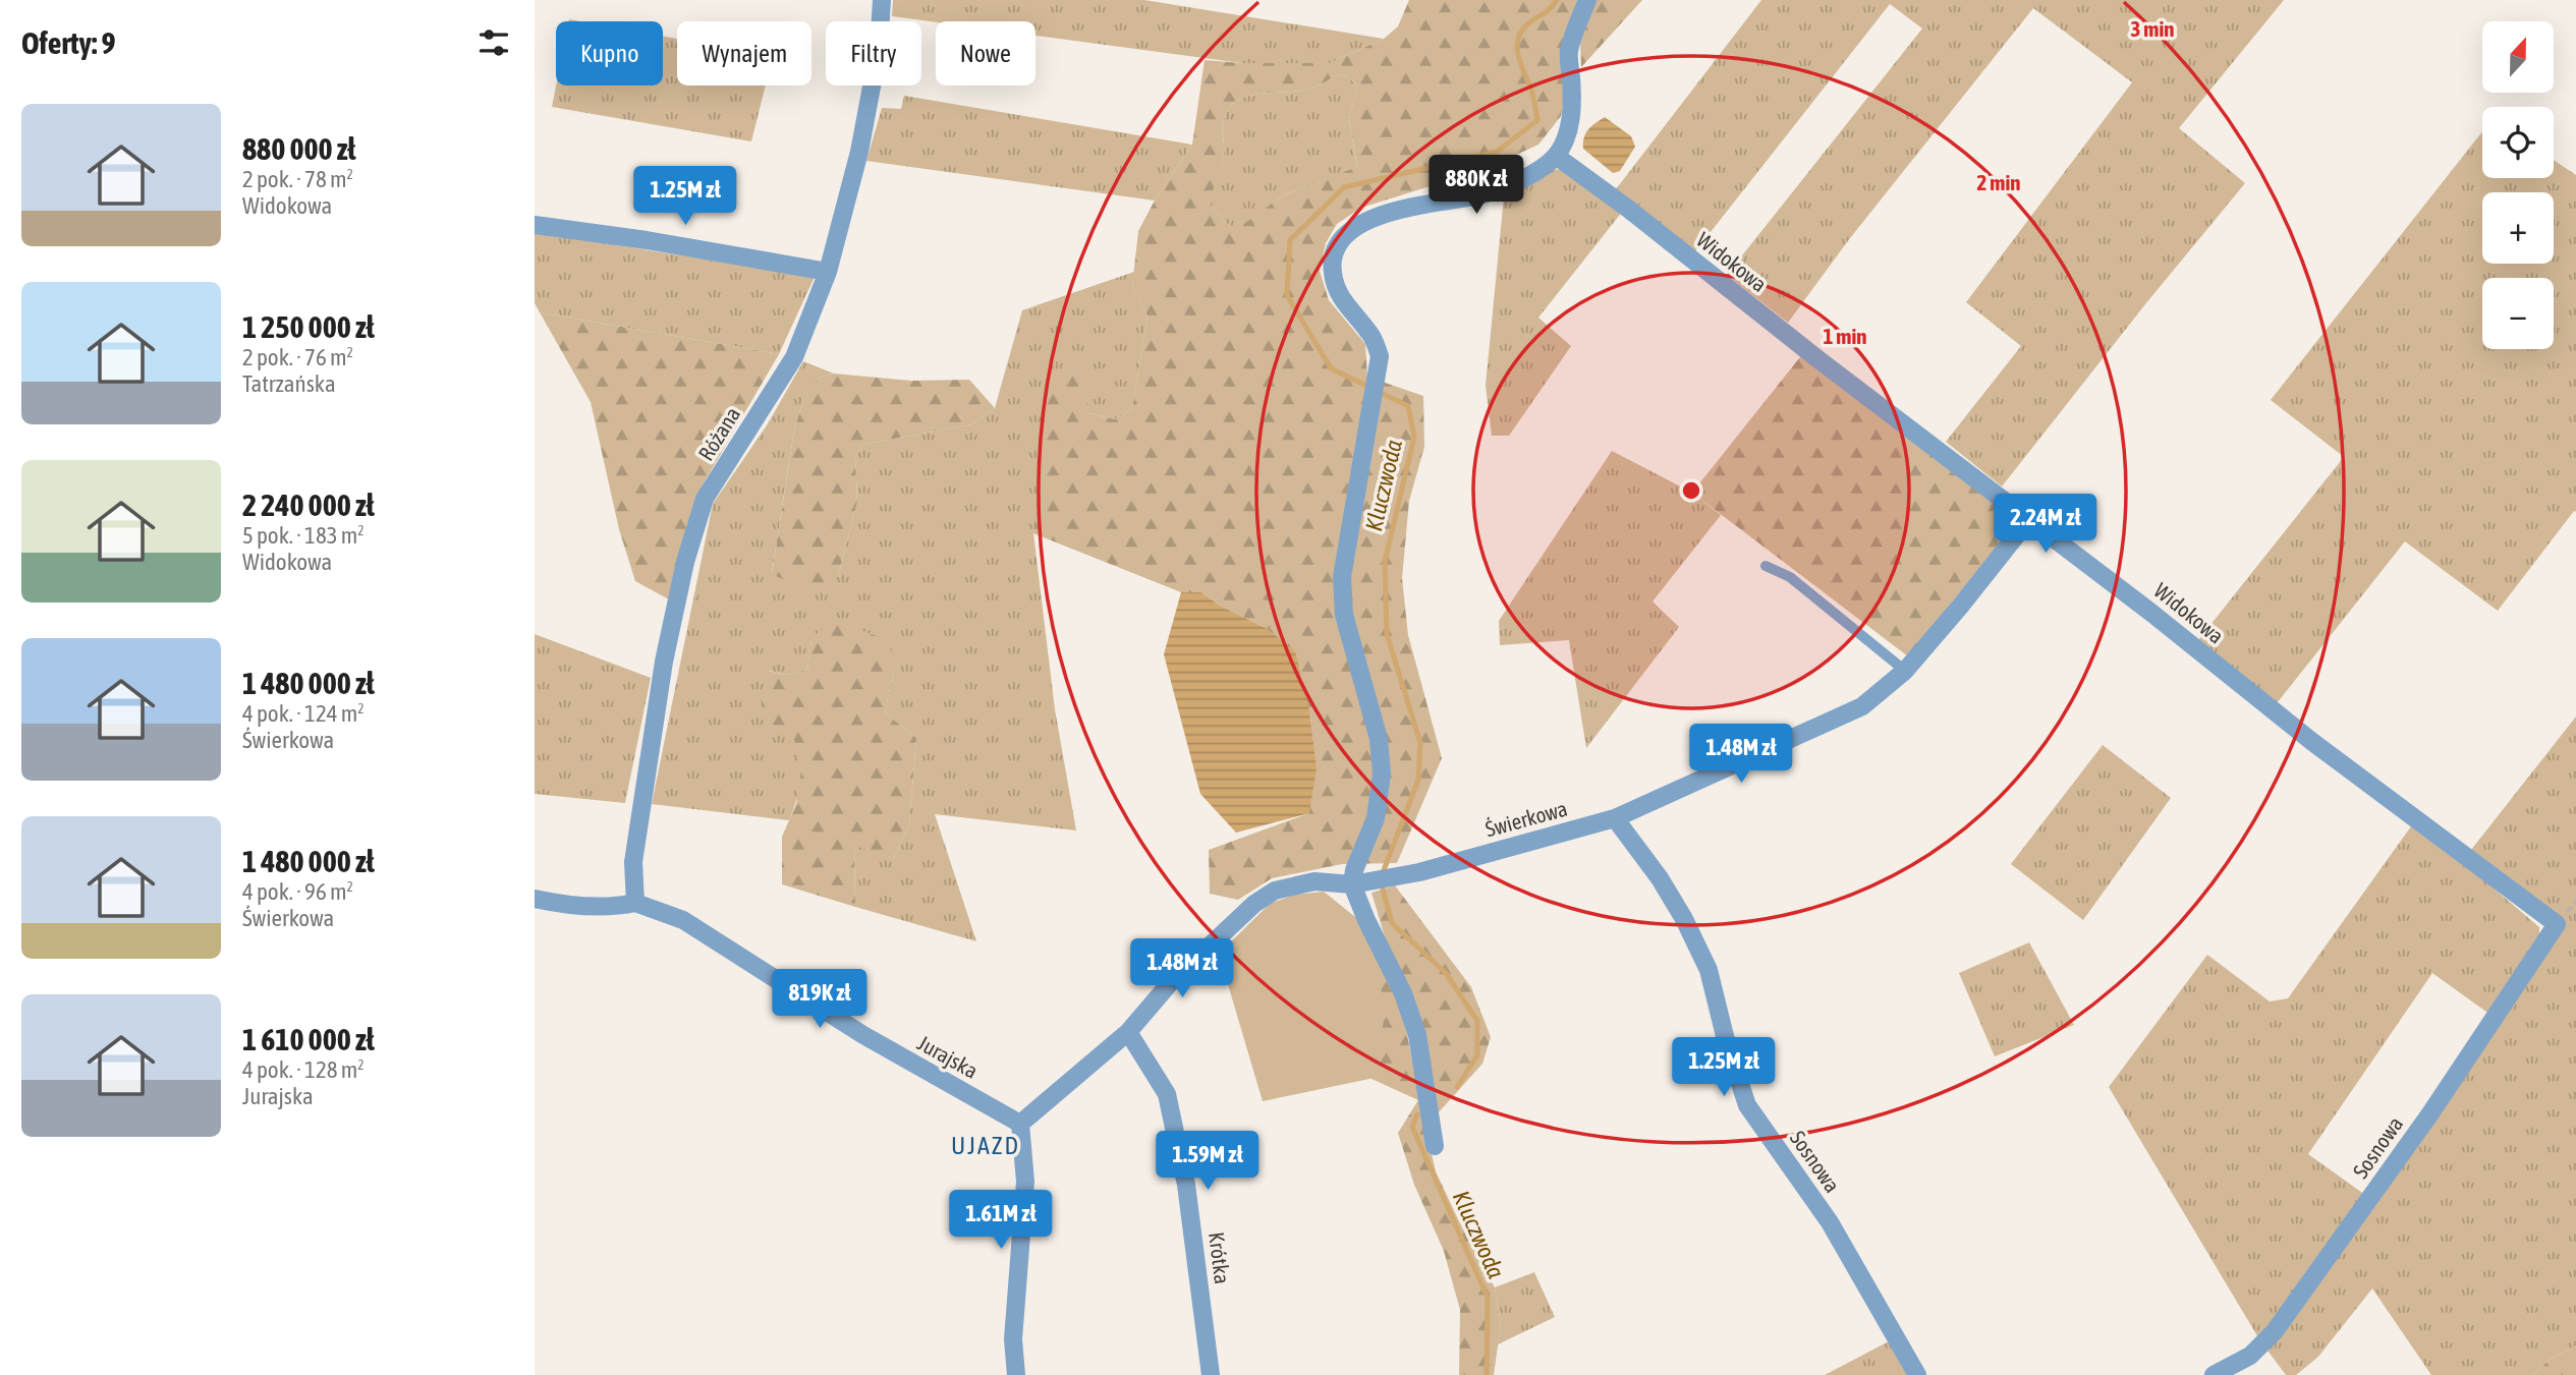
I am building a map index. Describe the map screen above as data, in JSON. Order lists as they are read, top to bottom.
{
  "streets": {
    "street": [
      "Widokowa",
      "Różana",
      "Świerkowa",
      "Jurajska",
      "Sosnowa",
      "Krótka"
    ]
  },
  "crossings": [
    ["Widokowa", "Świerkowa"],
    ["Widokowa", "Sosnowa"],
    ["Różana", "Jurajska"],
    ["Świerkowa", "Jurajska"],
    ["Świerkowa", "Sosnowa"],
    ["Świerkowa", "Krótka"]
  ],
  "districts": ["UJAZD"],
  "water": ["Kluczwoda"],
  "north": "top",
  "page": {
    "heading": "Oferty: 9",
    "map_buttons": ["+", "−"],
    "chip": [
      "Kupno",
      "Wynajem",
      "Filtry",
      "Nowe"
    ],
    "list": [
      {
        "name": "880 000 zł",
        "note": "2 pok. · 78 m² · Widokowa"
      },
      {
        "name": "1 250 000 zł",
        "note": "2 pok. · 76 m² · Tatrzańska"
      },
      {
        "name": "2 240 000 zł",
        "note": "5 pok. · 183 m² · Widokowa"
      },
      {
        "name": "1 480 000 zł",
        "note": "4 pok. · 124 m² · Świerkowa"
      },
      {
        "name": "1 480 000 zł",
        "note": "4 pok. · 96 m² · Świerkowa"
      },
      {
        "name": "1 610 000 zł",
        "note": "4 pok. · 128 m² · Jurajska"
      }
    ],
    "price": [
      "880K zł",
      "1.25M zł",
      "2.24M zł",
      "1.48M zł",
      "1.48M zł",
      "819K zł",
      "1.25M zł",
      "1.59M zł",
      "1.61M zł"
    ]
  },
  "rings": ["3 min", "2 min", "1 min"]
}
